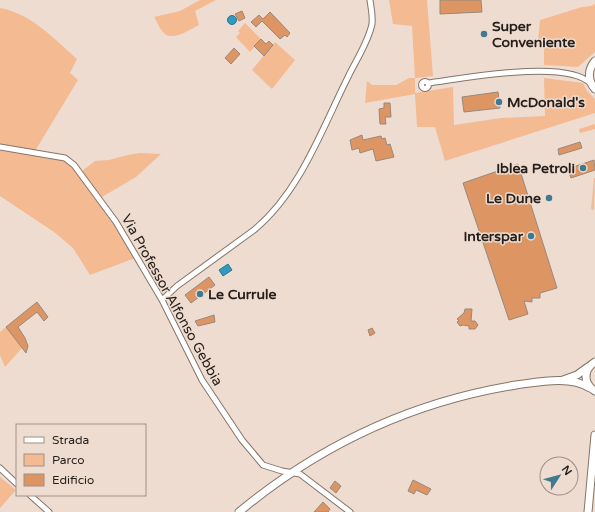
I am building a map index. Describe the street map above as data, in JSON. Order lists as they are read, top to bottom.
{
  "streets": {
    "street": ["Via Professor Alfonso Gebbia"]
  },
  "places": [
    "Super Conveniente",
    "McDonald's",
    "Iblea Petroli",
    "Le Dune",
    "Interspar",
    "Le Currule"
  ],
  "legend": ["Strada", "Parco", "Edificio"],
  "north": "top right"
}
